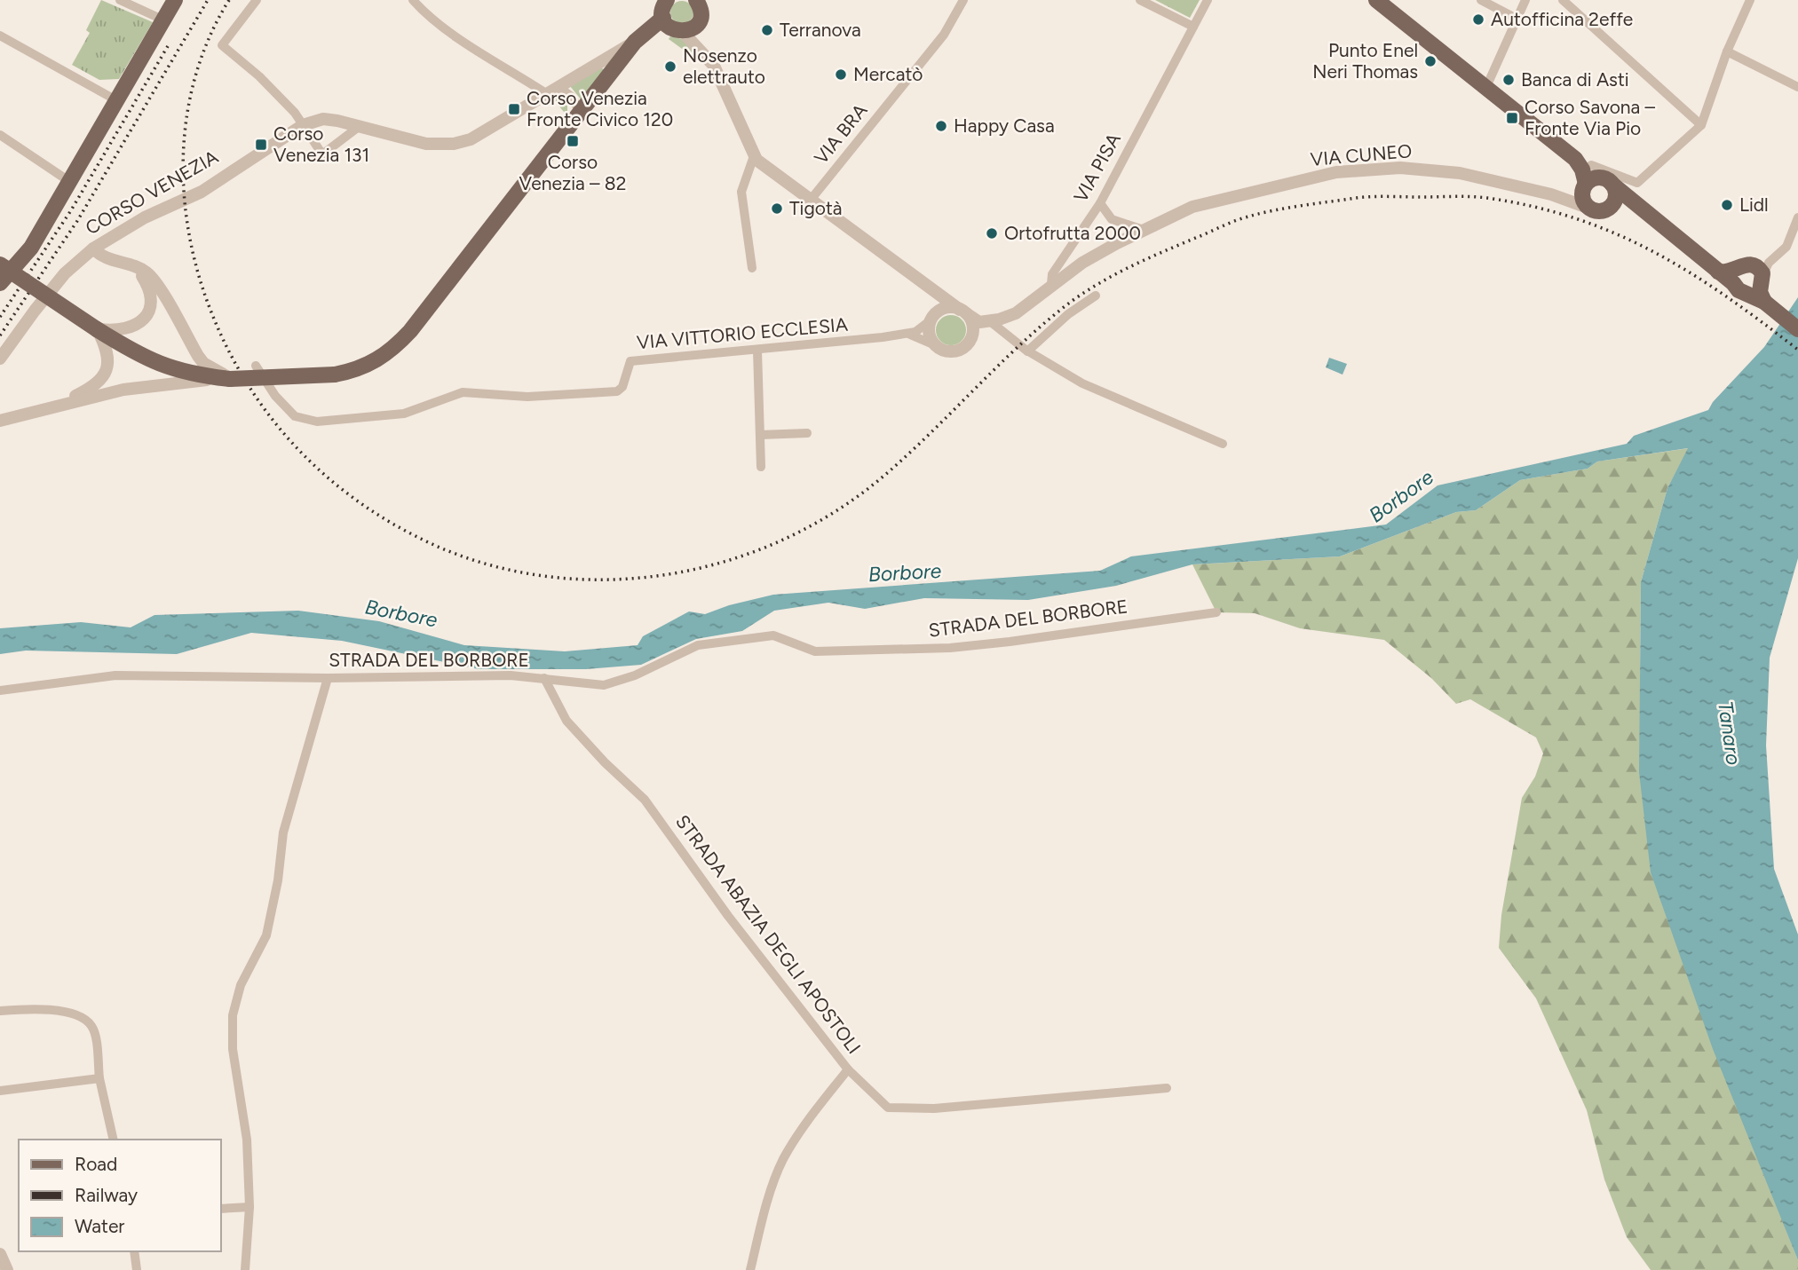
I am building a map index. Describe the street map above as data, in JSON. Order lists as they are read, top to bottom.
{
  "streets": {
    "main road": ["CORSO VENEZIA"],
    "street": [
      "VIA BRA",
      "VIA CUNEO",
      "VIA PISA",
      "VIA VITTORIO ECCLESIA",
      "STRADA DEL BORBORE",
      "STRADA ABAZIA DEGLI APOSTOLI"
    ]
  },
  "crossings": [
    ["VIA CUNEO", "VIA PISA"],
    ["VIA PISA", "VIA VITTORIO ECCLESIA"],
    ["STRADA DEL BORBORE", "STRADA ABAZIA DEGLI APOSTOLI"]
  ],
  "water": ["Borbore", "Tanaro"],
  "places": {
    "other": [
      "Autofficina 2effe",
      "Terranova",
      "Punto Enel Neri Thomas",
      "Nosenzo elettrauto",
      "Mercatò",
      "Banca di Asti",
      "Happy Casa",
      "Lidl",
      "Tigotà",
      "Ortofrutta 2000"
    ],
    "transit": [
      "Corso Venezia Fronte Civico 120",
      "Corso Savona – Fronte Via Pio",
      "Corso Venezia – 82",
      "Corso Venezia 131"
    ]
  },
  "legend": ["Road", "Railway", "Water"]
}
